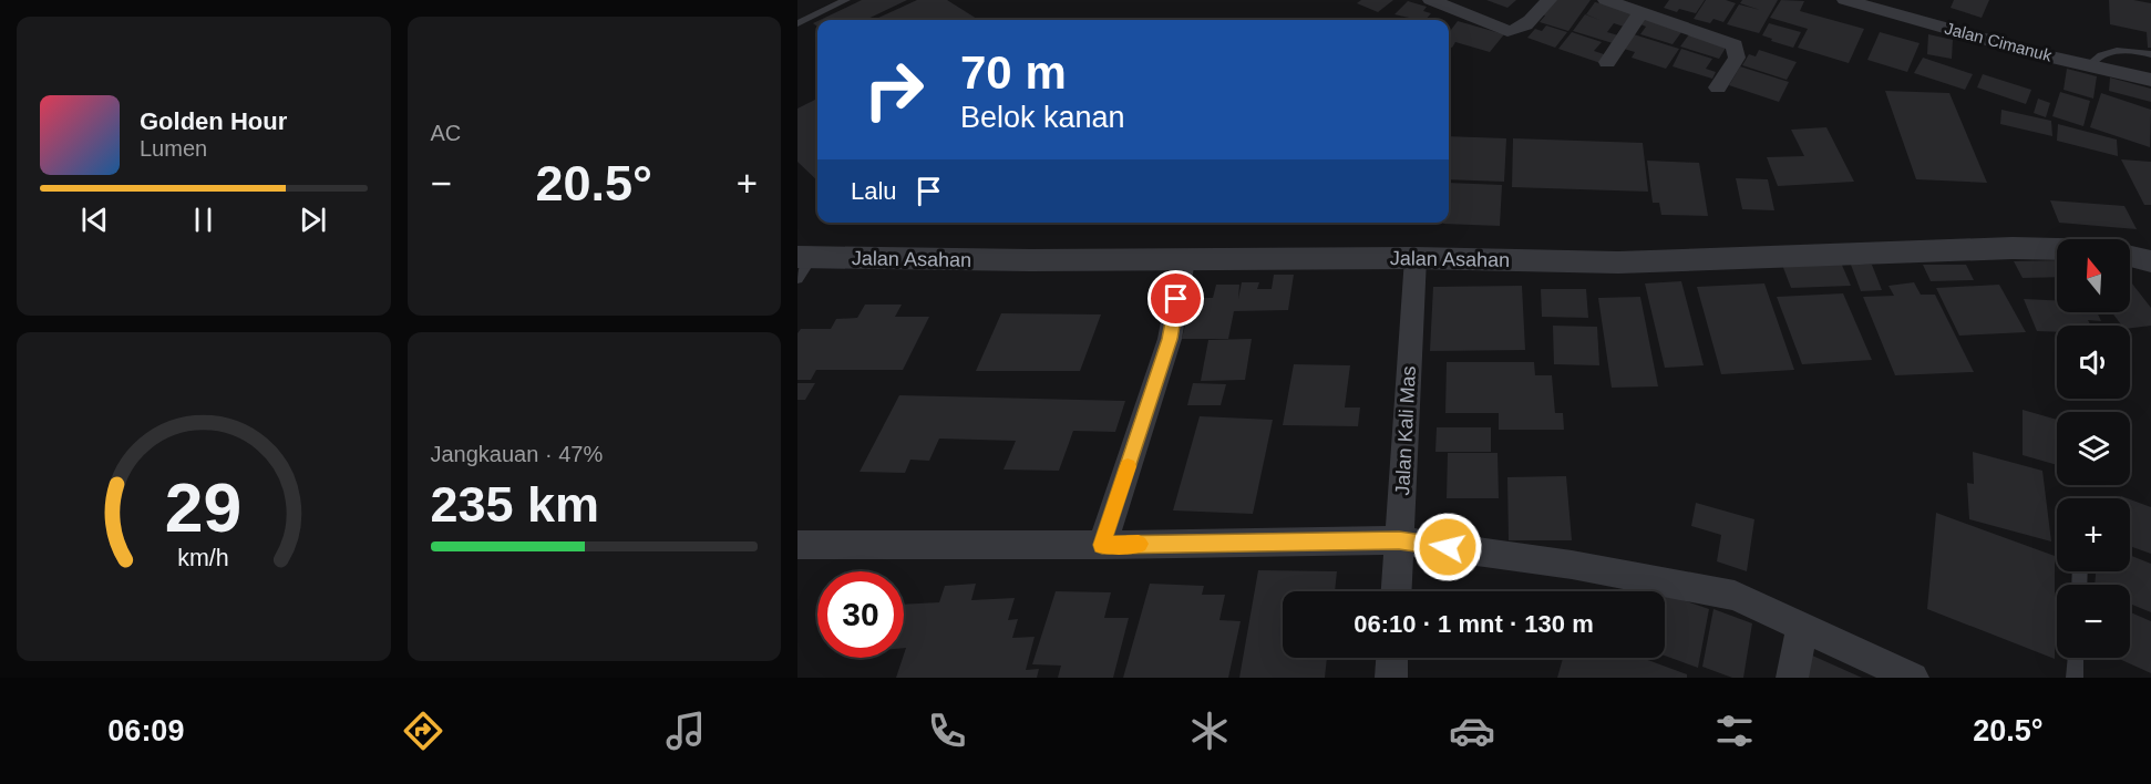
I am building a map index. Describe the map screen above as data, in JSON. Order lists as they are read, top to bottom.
{
  "streets": {
    "street": ["Jalan Cimanuk", "Jalan Asahan", "Jalan Kali Mas"]
  },
  "crossings": [
    ["Jalan Asahan", "Jalan Kali Mas"]
  ],
  "north": "top",
  "page": {
    "tile": [
      "AC",
      ["Jangkauan · 47%", "235 km"]
    ],
    "turn": ["70 m", "Belok kanan"],
    "song": ["Golden Hour", "Lumen"],
    "heat": ["−", "20.5°", "+"],
    "then": "Lalu",
    "map_buttons": ["+", "−"],
    "limit": "30",
    "trip": "06:10 · 1 mnt · 130 m",
    "tabs": ["06:09", "20.5°"],
    "gauge": ["29", "km/h"]
  }
}
